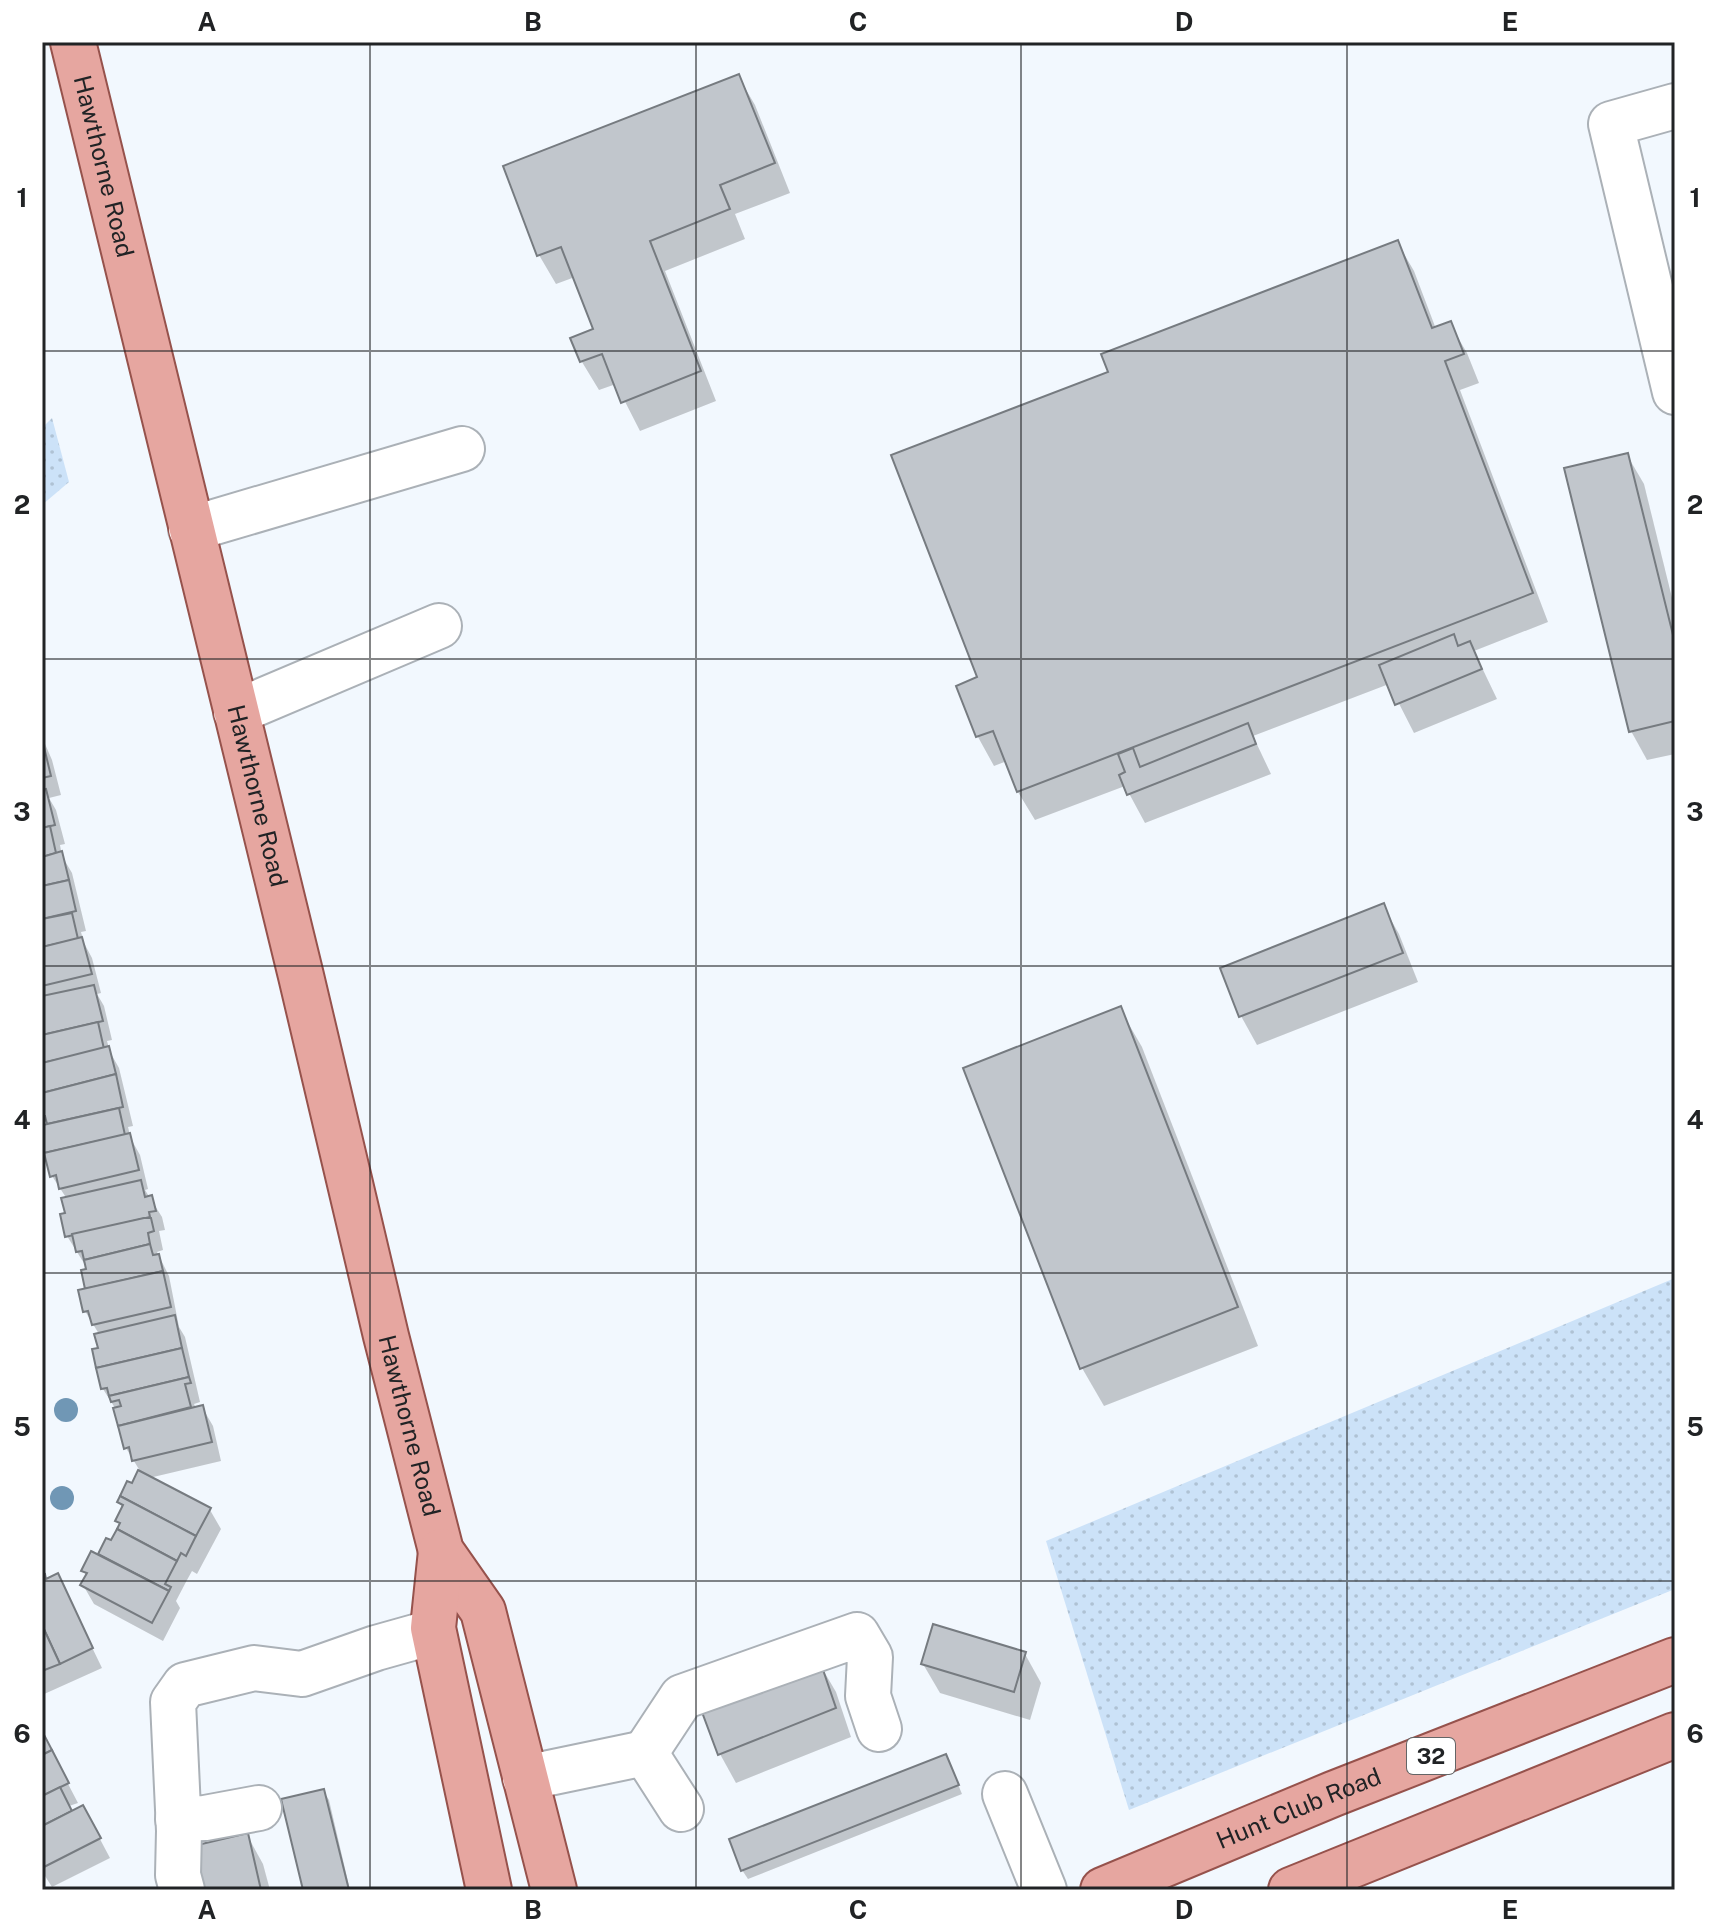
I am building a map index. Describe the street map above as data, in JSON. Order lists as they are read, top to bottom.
{
  "streets": {
    "main road": ["Hawthorne Road", "32", "Hunt Club Road"]
  },
  "grid": {
    "columns": [
      "A",
      "B",
      "C",
      "D",
      "E"
    ],
    "rows": [
      "1",
      "2",
      "3",
      "4",
      "5",
      "6"
    ]
  }
}
